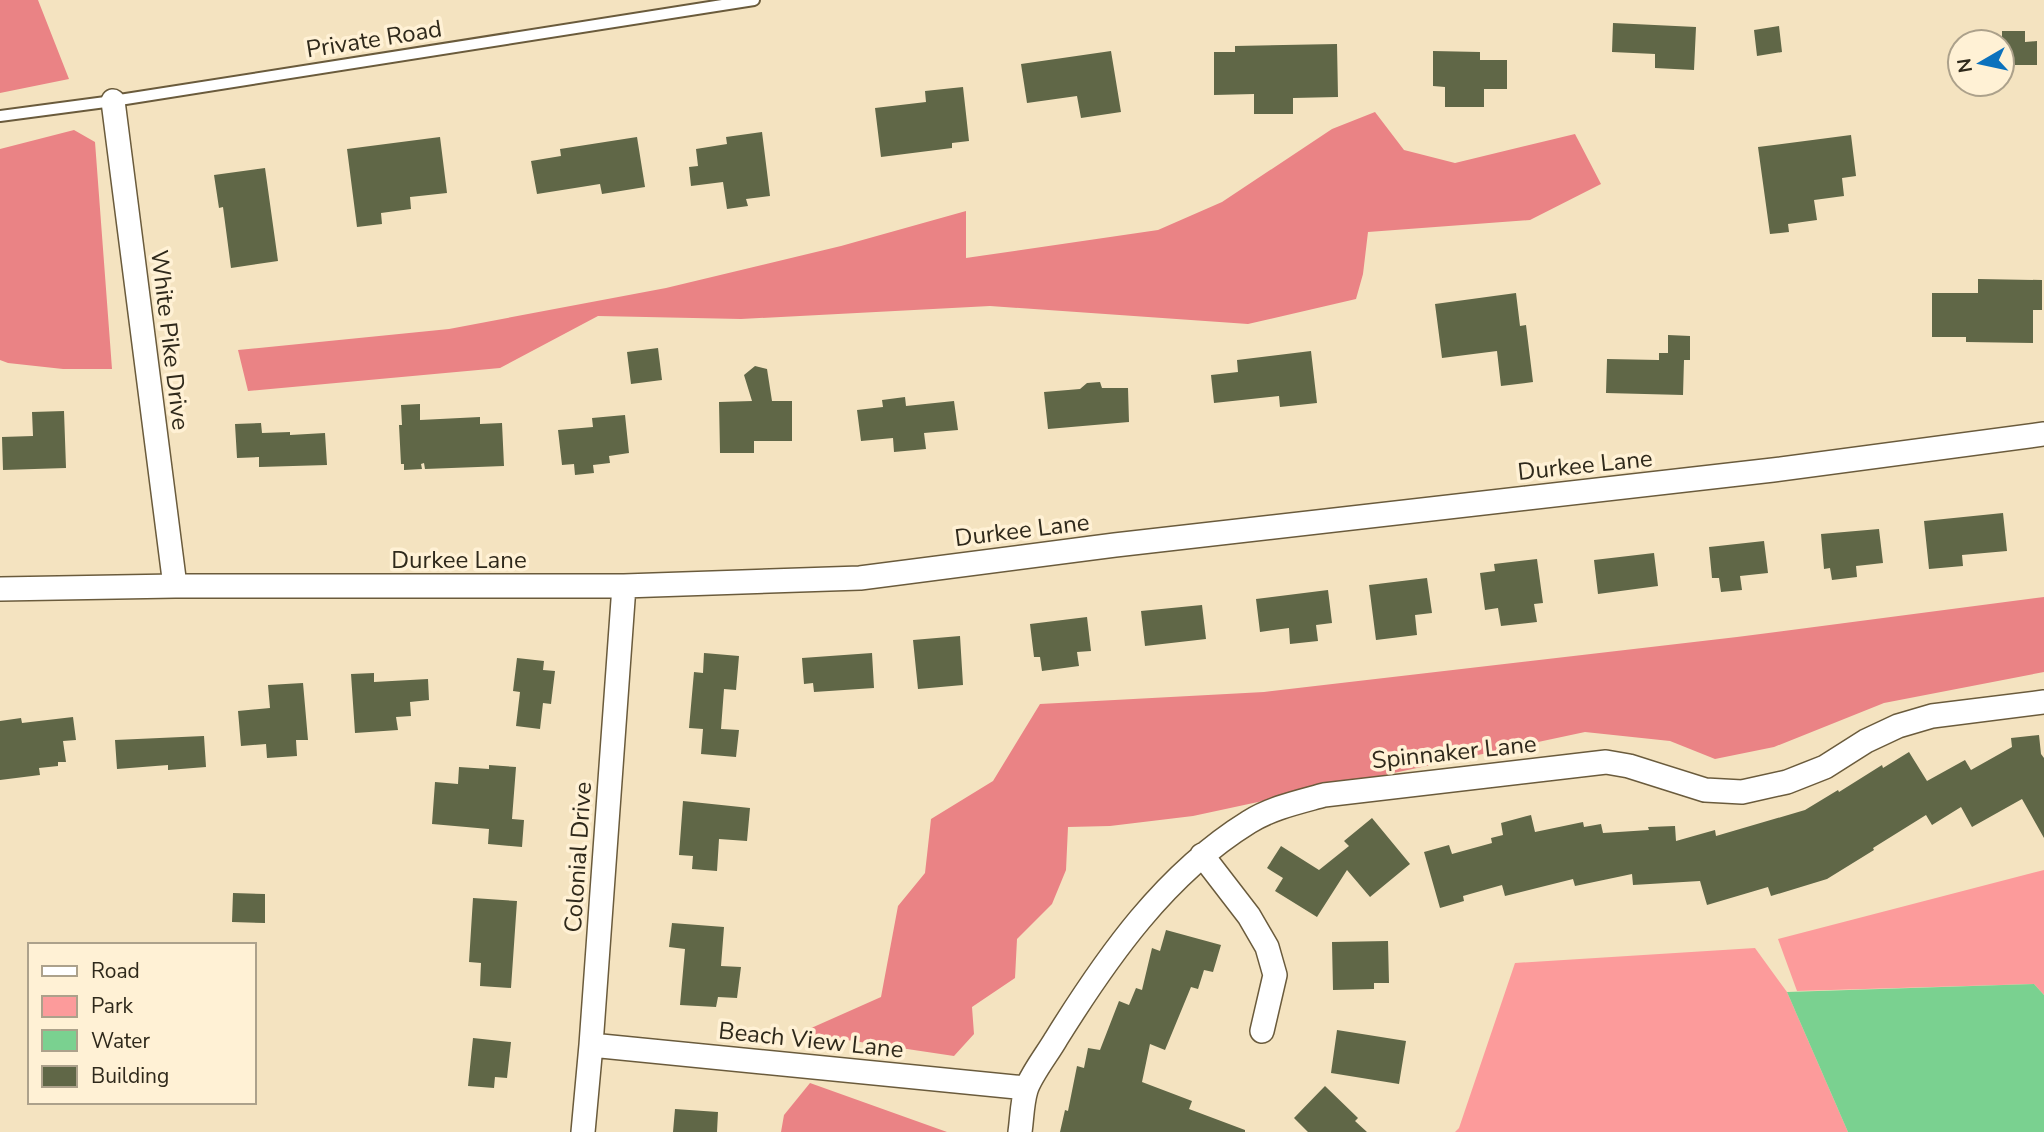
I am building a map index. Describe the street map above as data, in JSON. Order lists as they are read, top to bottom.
{
  "streets": {
    "street": [
      "White Pike Drive",
      "Durkee Lane",
      "Spinnaker Lane",
      "Colonial Drive",
      "Beach View Lane"
    ],
    "lane": ["Private Road"]
  },
  "crossings": [
    ["Private Road", "White Pike Drive"],
    ["White Pike Drive", "Durkee Lane"],
    ["Durkee Lane", "Colonial Drive"],
    ["Spinnaker Lane", "Beach View Lane"],
    ["Colonial Drive", "Beach View Lane"]
  ],
  "legend": [
    "Road",
    "Park",
    "Water",
    "Building"
  ],
  "north": "left"
}
